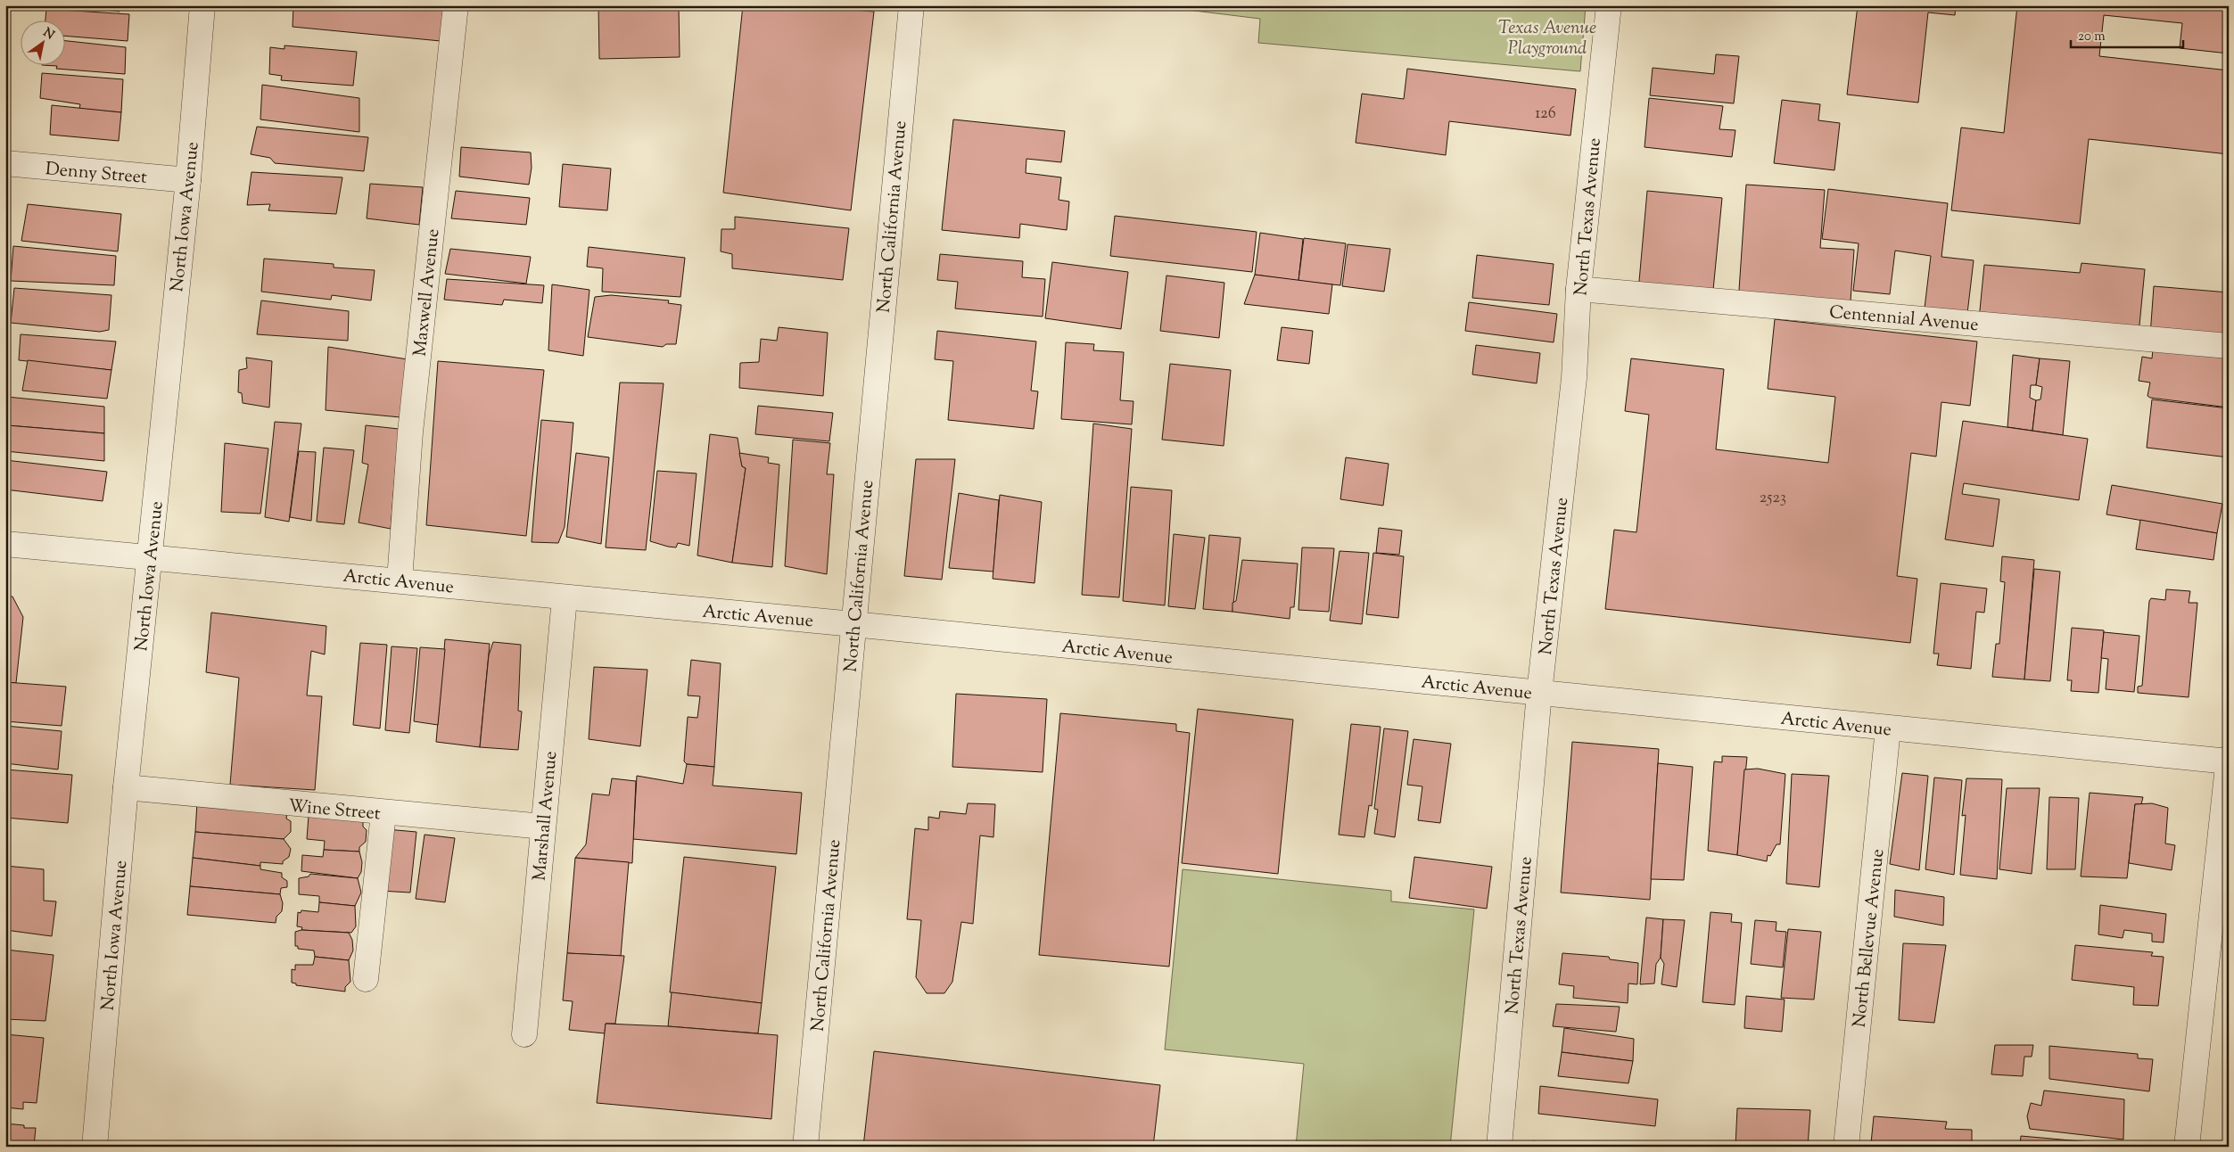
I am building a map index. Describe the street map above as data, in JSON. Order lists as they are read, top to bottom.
{
  "streets": {
    "street": [
      "Denny Street",
      "North Iowa Avenue",
      "North California Avenue",
      "North Texas Avenue",
      "Maxwell Avenue",
      "Centennial Avenue",
      "Arctic Avenue",
      "Wine Street",
      "Marshall Avenue",
      "North Bellevue Avenue"
    ]
  },
  "crossings": [
    ["Denny Street", "North Iowa Avenue"],
    ["North Iowa Avenue", "Arctic Avenue"],
    ["North Iowa Avenue", "Wine Street"],
    ["North California Avenue", "Arctic Avenue"],
    ["North Texas Avenue", "Centennial Avenue"],
    ["North Texas Avenue", "Arctic Avenue"],
    ["Maxwell Avenue", "Arctic Avenue"],
    ["Arctic Avenue", "Marshall Avenue"],
    ["Arctic Avenue", "North Bellevue Avenue"],
    ["Wine Street", "Marshall Avenue"]
  ],
  "parks": ["Texas Avenue Playground"],
  "house_numbers": ["126", "2523"],
  "scale_bar": "20 m",
  "north": "top right"
}
